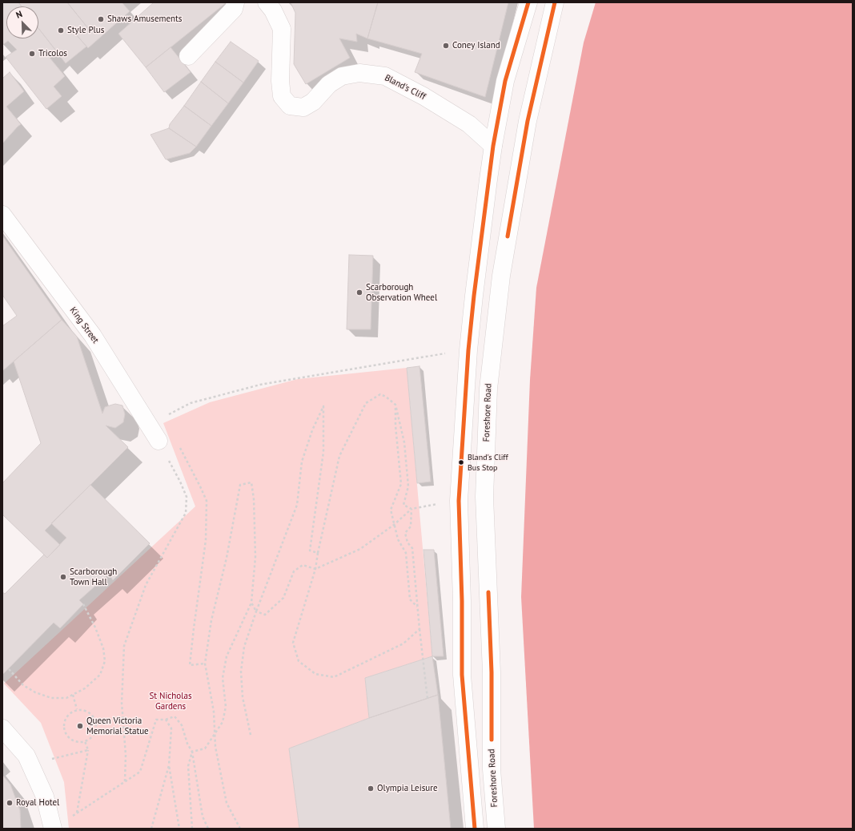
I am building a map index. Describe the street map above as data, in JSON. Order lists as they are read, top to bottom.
{
  "streets": {
    "street": ["Bland's Cliff", "King Street", "Foreshore Road"]
  },
  "parks": ["St Nicholas Gardens"],
  "places": [
    "Shaws Amusements",
    "Style Plus",
    "Coney Island",
    "Tricolos",
    "Scarborough Observation Wheel",
    "Bland's Cliff Bus Stop",
    "Scarborough Town Hall",
    "Queen Victoria Memorial Statue",
    "Olympia Leisure",
    "Royal Hotel"
  ],
  "north": "top left"
}
